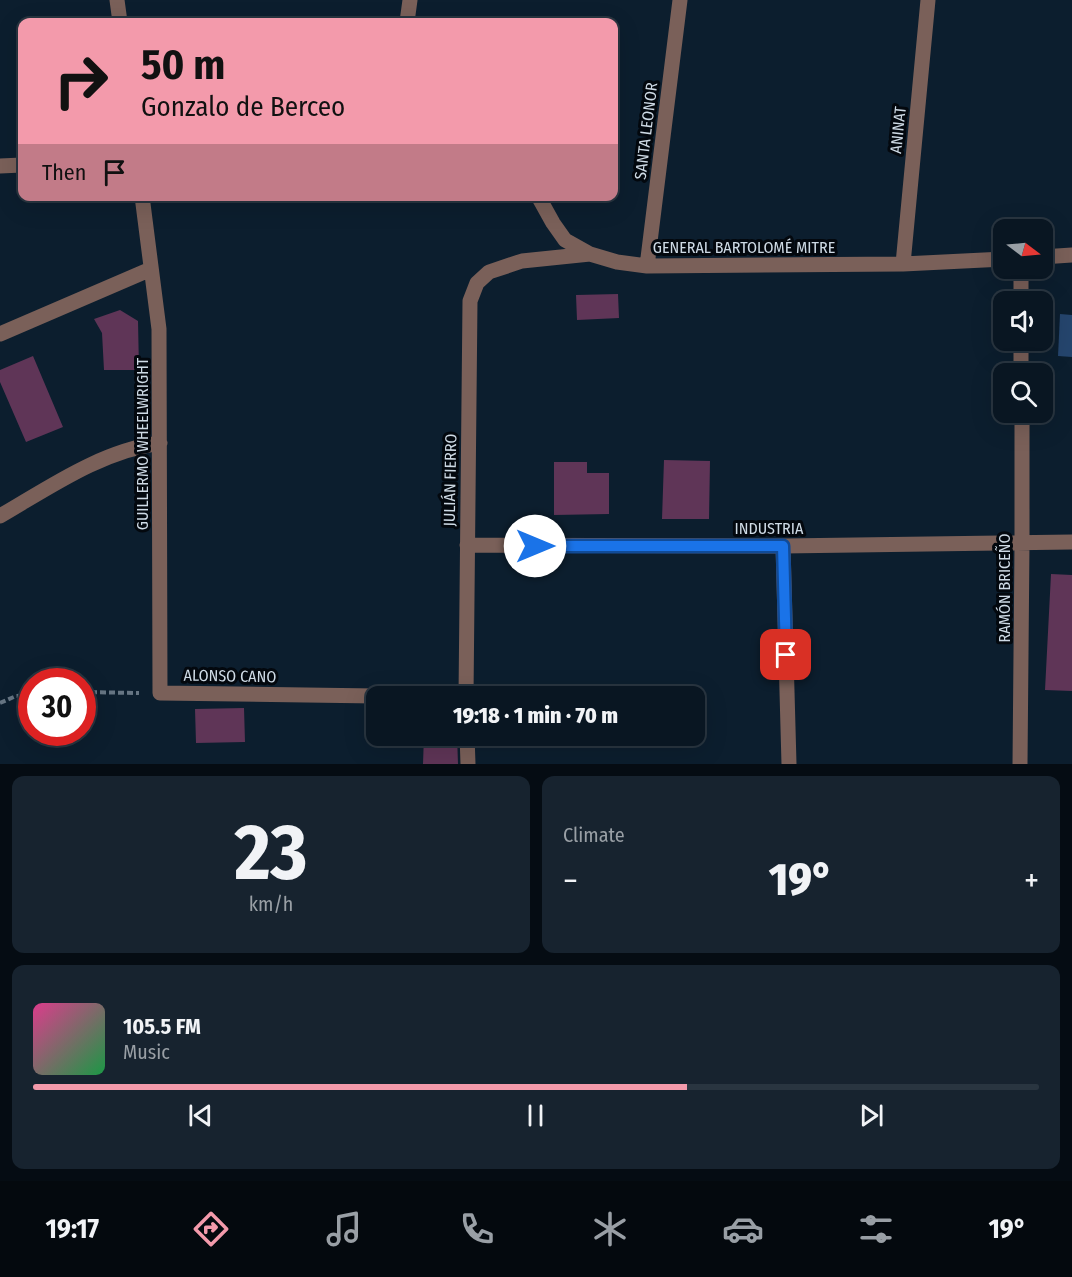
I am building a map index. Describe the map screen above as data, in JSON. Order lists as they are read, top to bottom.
{
  "streets": {
    "street": [
      "ANINAT",
      "SANTA LEONOR",
      "GENERAL BARTOLOMÉ MITRE",
      "GUILLERMO WHEELWRIGHT",
      "JULIÁN FIERRO",
      "INDUSTRIA",
      "RAMÓN BRICEÑO",
      "ALONSO CANO"
    ]
  },
  "crossings": [
    ["ANINAT", "GENERAL BARTOLOMÉ MITRE"],
    ["SANTA LEONOR", "GENERAL BARTOLOMÉ MITRE"],
    ["GENERAL BARTOLOMÉ MITRE", "JULIÁN FIERRO"],
    ["GUILLERMO WHEELWRIGHT", "ALONSO CANO"],
    ["JULIÁN FIERRO", "INDUSTRIA"],
    ["INDUSTRIA", "RAMÓN BRICEÑO"]
  ],
  "north": "right",
  "page": {
    "turn": ["50 m", "Gonzalo de Berceo"],
    "then": "Then",
    "limit": "30",
    "trip": "19:18 · 1 min · 70 m",
    "tile": [
      ["23", "km/h"],
      "Climate"
    ],
    "heat": ["−", "19°", "+"],
    "song": ["105.5 FM", "Music"],
    "tabs": ["19:17", "19°"]
  }
}
